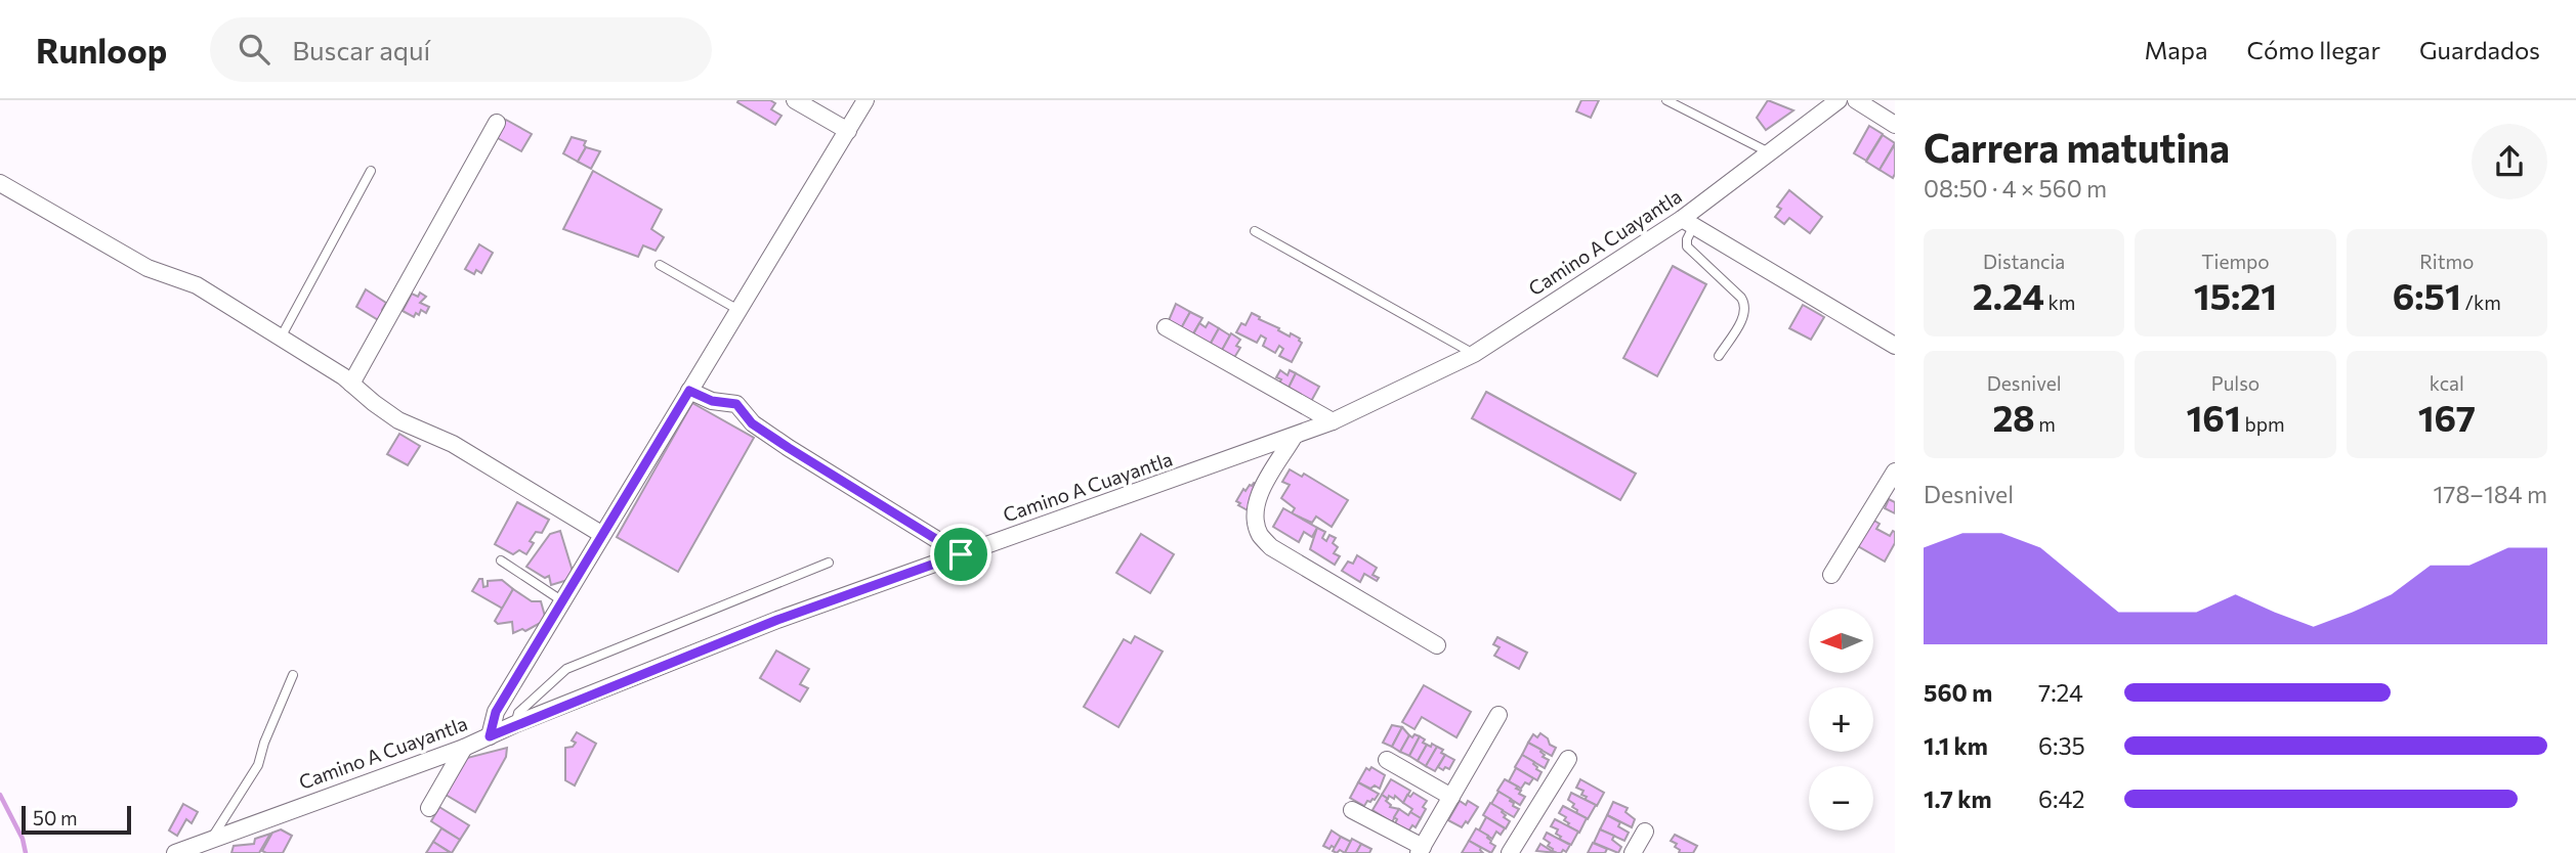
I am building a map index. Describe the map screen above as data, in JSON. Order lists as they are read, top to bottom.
{
  "streets": {
    "street": ["Camino A Cuayantla"]
  },
  "scale_bar": "50 m",
  "north": "left",
  "page": {
    "header": "Runloop",
    "search": "Buscar aquí",
    "nav": ["Mapa", "Cómo llegar", "Guardados"],
    "heading": ["Carrera matutina", "08:50 · 4 × 560 m"],
    "stats": [
      ["Distancia", "2.24 km"],
      ["Tiempo", "15:21"],
      ["Ritmo", "6:51 /km"],
      ["Desnivel", "28 m"],
      ["Pulso", "161 bpm"],
      ["kcal", "167"]
    ],
    "chart": ["Desnivel", "178–184 m"],
    "map_buttons": ["+", "−"],
    "list": [
      {
        "name": "560 m",
        "note": "7:24"
      },
      {
        "name": "1.1 km",
        "note": "6:35"
      },
      {
        "name": "1.7 km",
        "note": "6:42"
      }
    ],
    "scale": "50 m"
  }
}
